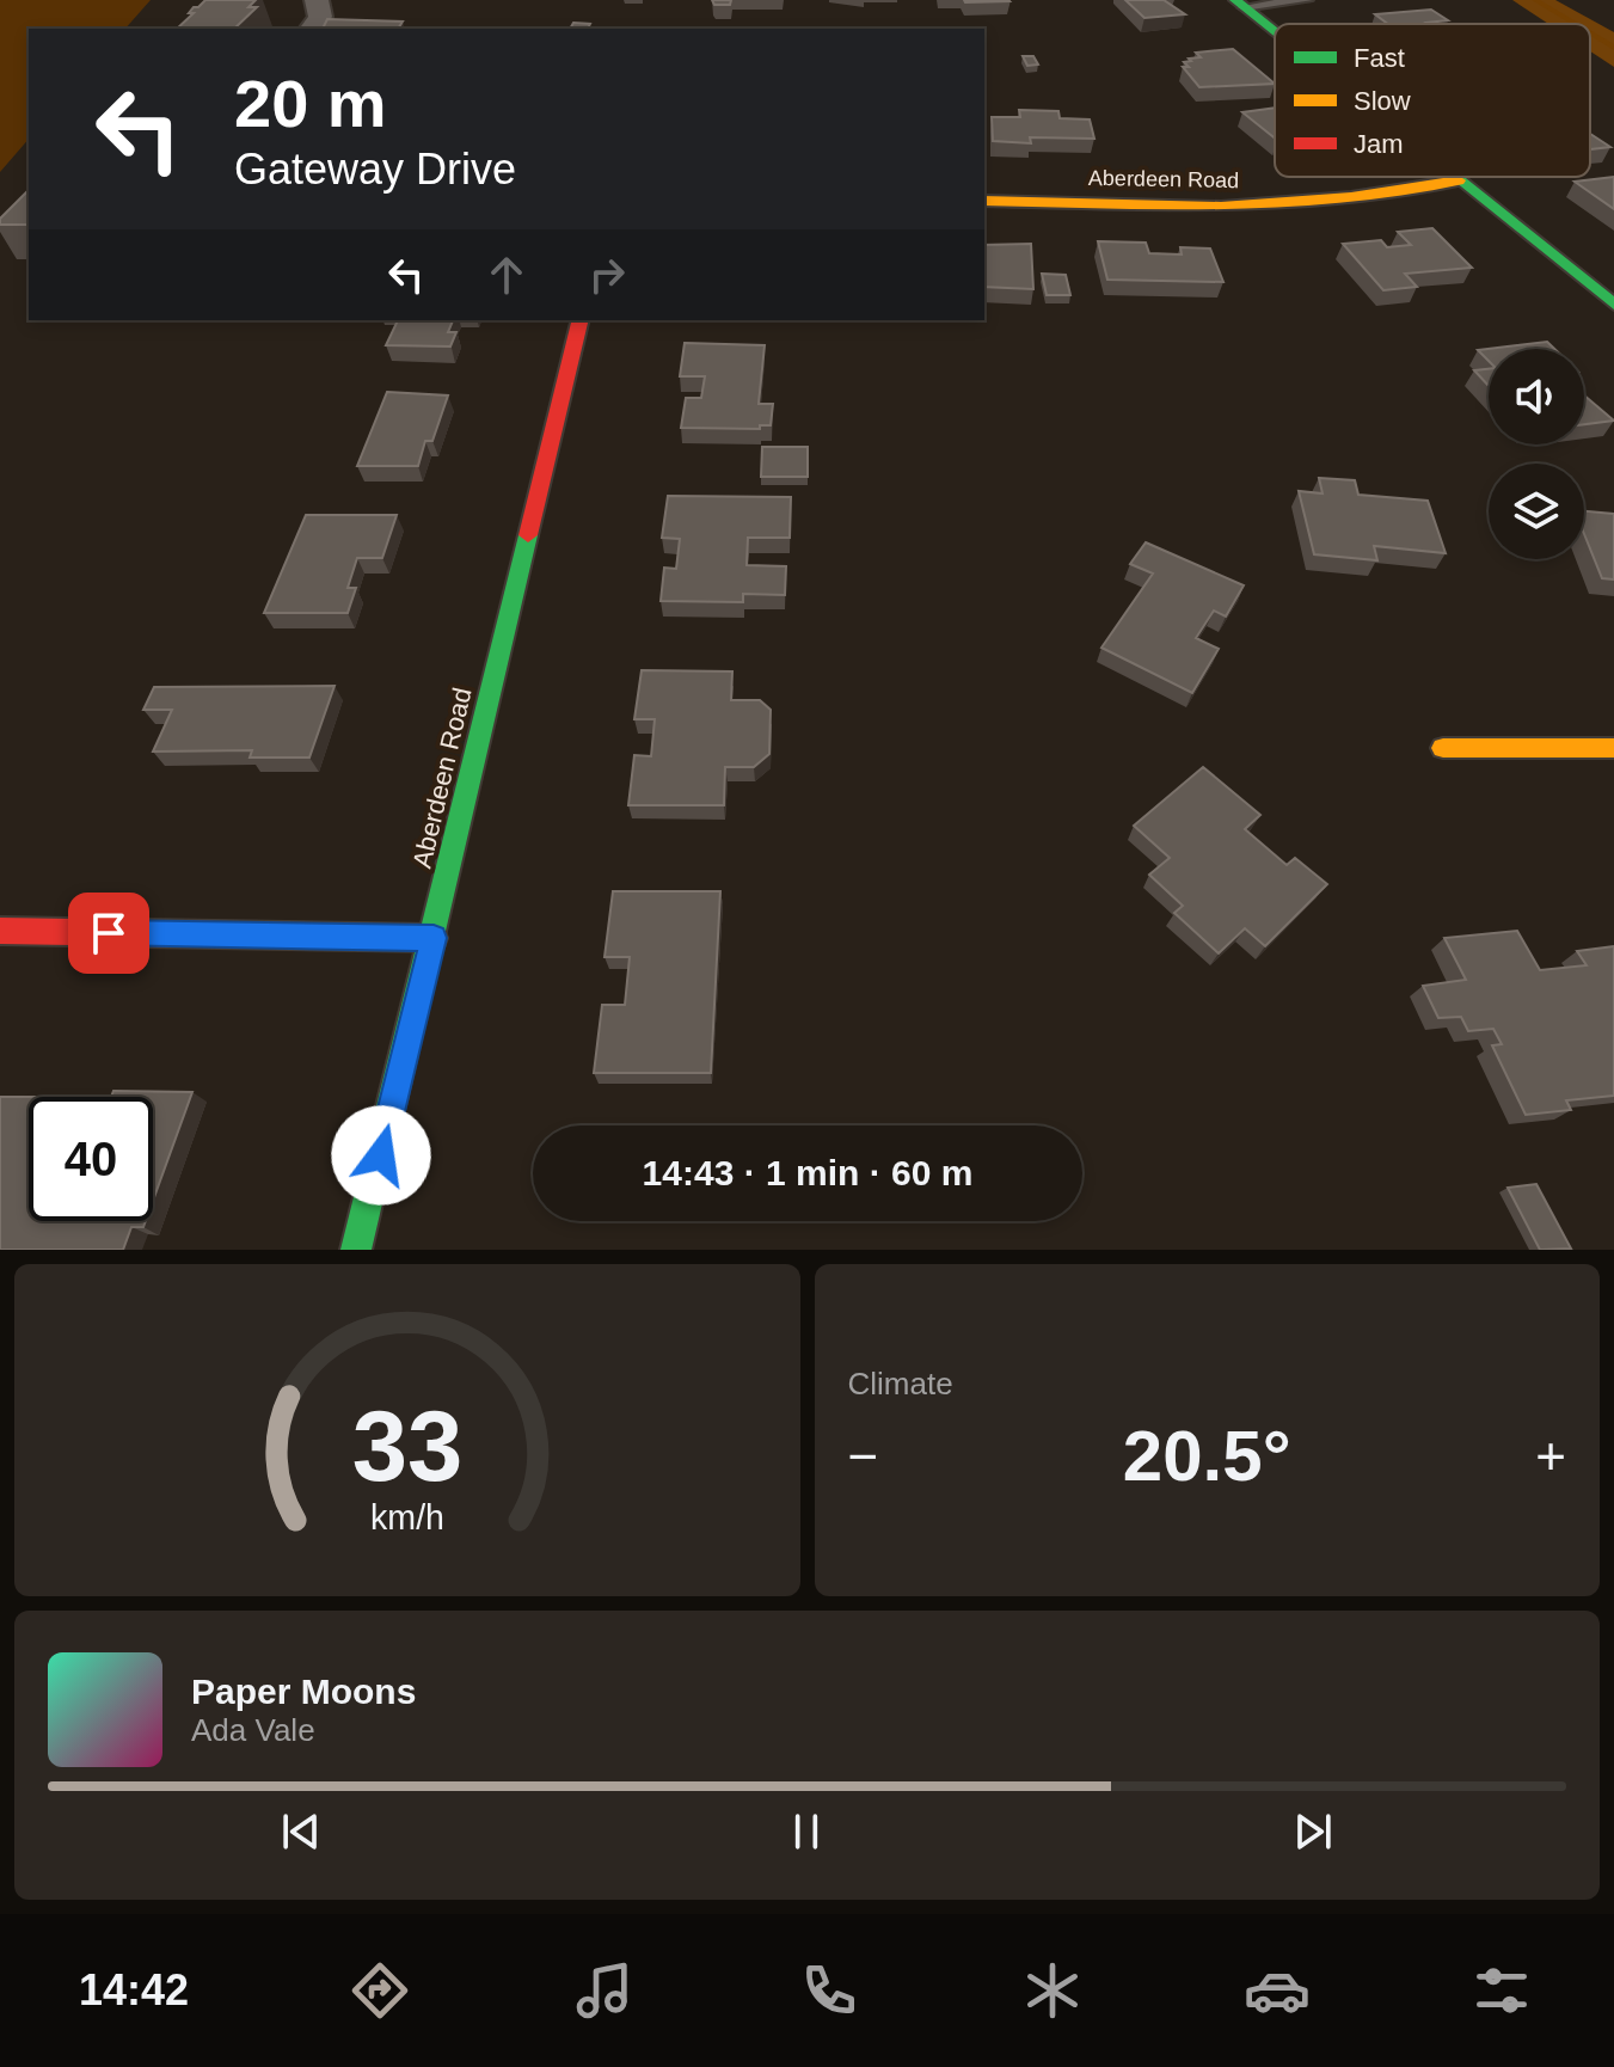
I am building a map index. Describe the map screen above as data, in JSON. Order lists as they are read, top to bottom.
{
  "streets": {
    "street": ["Aberdeen Road"]
  },
  "legend": ["Fast", "Slow", "Jam"],
  "page": {
    "turn": ["20 m", "Gateway Drive"],
    "limit": "40",
    "trip": "14:43 · 1 min · 60 m",
    "tile": "Climate",
    "heat": ["−", "20.5°", "+"],
    "song": ["Paper Moons", "Ada Vale"],
    "tabs": "14:42",
    "gauge": ["33", "km/h"]
  }
}
